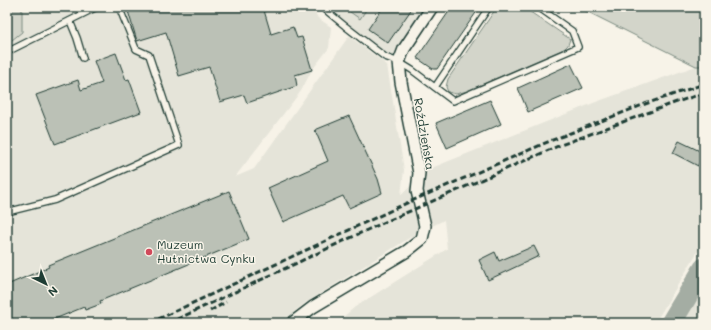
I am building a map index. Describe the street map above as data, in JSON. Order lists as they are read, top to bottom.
{
  "streets": {
    "street": ["Roździeńska"]
  },
  "places": ["Muzeum Hutnictwa Cynku"],
  "north": "bottom right"
}
